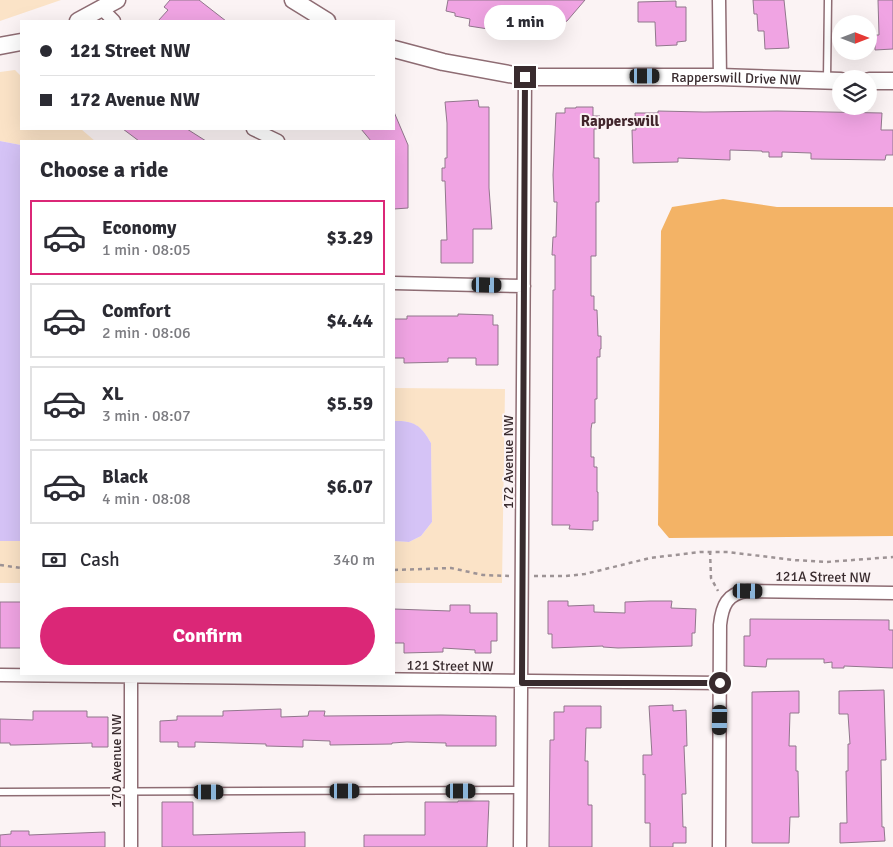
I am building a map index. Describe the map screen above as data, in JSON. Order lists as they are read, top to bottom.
{
  "streets": {
    "street": [
      "Rapperswill Drive NW",
      "172 Avenue NW",
      "121A Street NW",
      "121 Street NW",
      "170 Avenue NW"
    ]
  },
  "crossings": [
    ["Rapperswill Drive NW", "172 Avenue NW"],
    ["172 Avenue NW", "121 Street NW"],
    ["121 Street NW", "170 Avenue NW"]
  ],
  "districts": ["Rapperswill"],
  "north": "right",
  "page": {
    "bubble": "1 min",
    "banner": ["121 Street NW", "172 Avenue NW"],
    "heading": "Choose a ride",
    "list": [
      {
        "name": "Economy",
        "note": "1 min · 08:05",
        "value": "$3.29"
      },
      {
        "name": "Comfort",
        "note": "2 min · 08:06",
        "value": "$4.44"
      },
      {
        "name": "XL",
        "note": "3 min · 08:07",
        "value": "$5.59"
      },
      {
        "name": "Black",
        "note": "4 min · 08:08",
        "value": "$6.07"
      }
    ],
    "pay": ["Cash", "340 m"],
    "buttons": "Confirm"
  }
}
